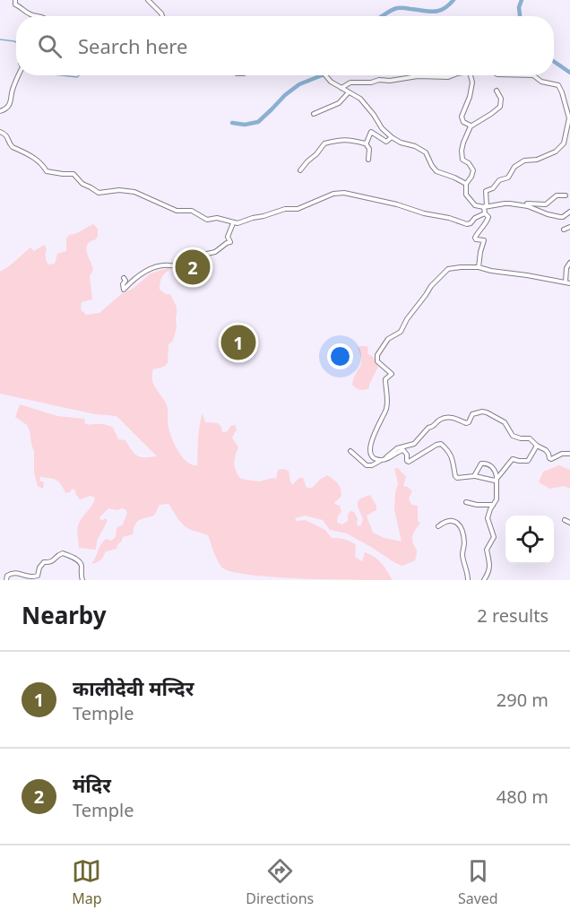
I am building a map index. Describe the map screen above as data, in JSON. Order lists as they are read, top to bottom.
{
  "page": {
    "search": "Search here",
    "pins": ["2", "1"],
    "heading": ["Nearby", "2 results"],
    "list": [
      {
        "mark": "1",
        "name": "कालीदेवी मन्दिर",
        "note": "Temple",
        "value": "290 m"
      },
      {
        "mark": "2",
        "name": "मंदिर",
        "note": "Temple",
        "value": "480 m"
      }
    ],
    "nav": ["Map", "Directions", "Saved"]
  }
}
